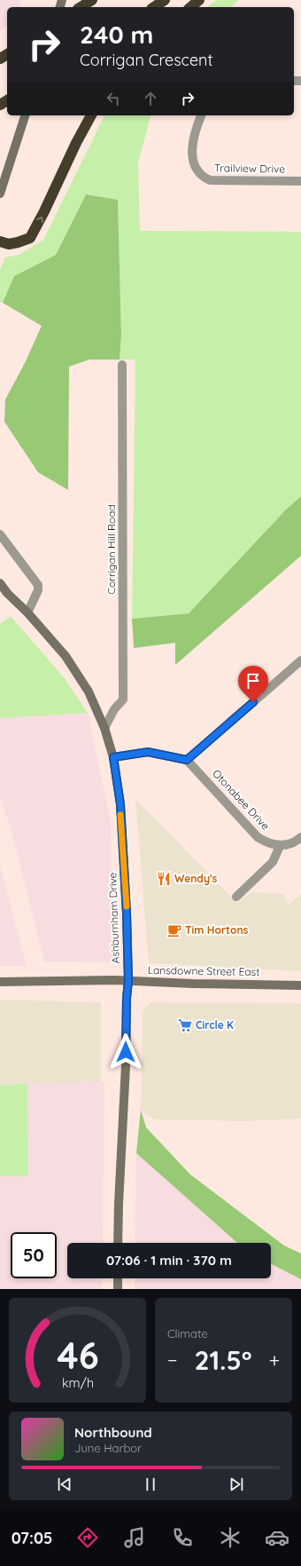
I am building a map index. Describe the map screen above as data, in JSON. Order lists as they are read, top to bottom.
{
  "streets": {
    "main road": ["Ashburnham Drive", "Lansdowne Street East"],
    "street": ["Trailview Drive", "Corrigan Hill Road", "Otonabee Drive"]
  },
  "crossings": [
    ["Corrigan Hill Road", "Ashburnham Drive"],
    ["Ashburnham Drive", "Lansdowne Street East"]
  ],
  "places": {
    "restaurant": ["Wendy's"],
    "cafe": ["Tim Hortons"],
    "supermarket": ["Circle K"]
  },
  "page": {
    "turn": ["240 m", "Corrigan Crescent"],
    "limit": "50",
    "trip": "07:06 · 1 min · 370 m",
    "tile": "Climate",
    "heat": ["−", "21.5°", "+"],
    "song": ["Northbound", "June Harbor"],
    "tabs": "07:05",
    "gauge": ["46", "km/h"]
  }
}
